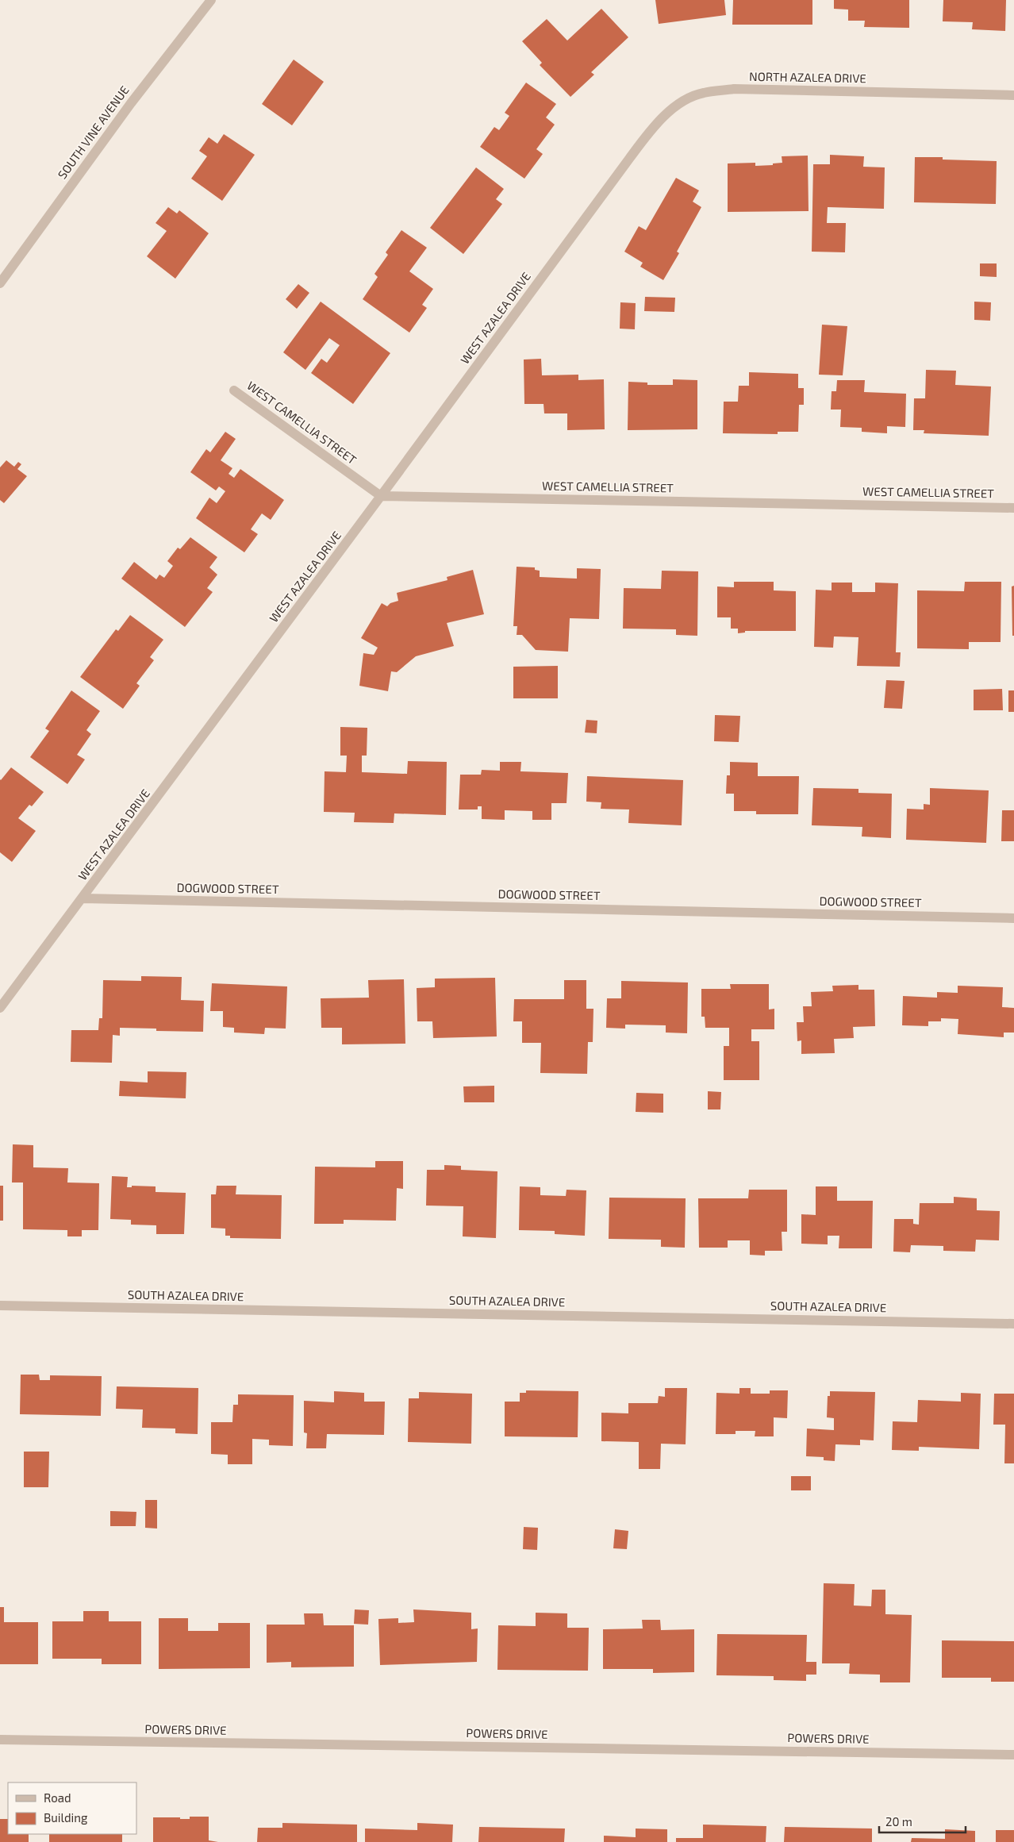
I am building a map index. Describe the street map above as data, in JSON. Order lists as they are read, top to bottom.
{
  "streets": {
    "street": [
      "NORTH AZALEA DRIVE",
      "SOUTH VINE AVENUE",
      "WEST AZALEA DRIVE",
      "WEST CAMELLIA STREET",
      "DOGWOOD STREET",
      "SOUTH AZALEA DRIVE",
      "POWERS DRIVE"
    ]
  },
  "crossings": [
    ["NORTH AZALEA DRIVE", "WEST AZALEA DRIVE"],
    ["WEST AZALEA DRIVE", "WEST CAMELLIA STREET"],
    ["WEST AZALEA DRIVE", "DOGWOOD STREET"]
  ],
  "legend": ["Road", "Building"],
  "scale_bar": "20 m"
}
